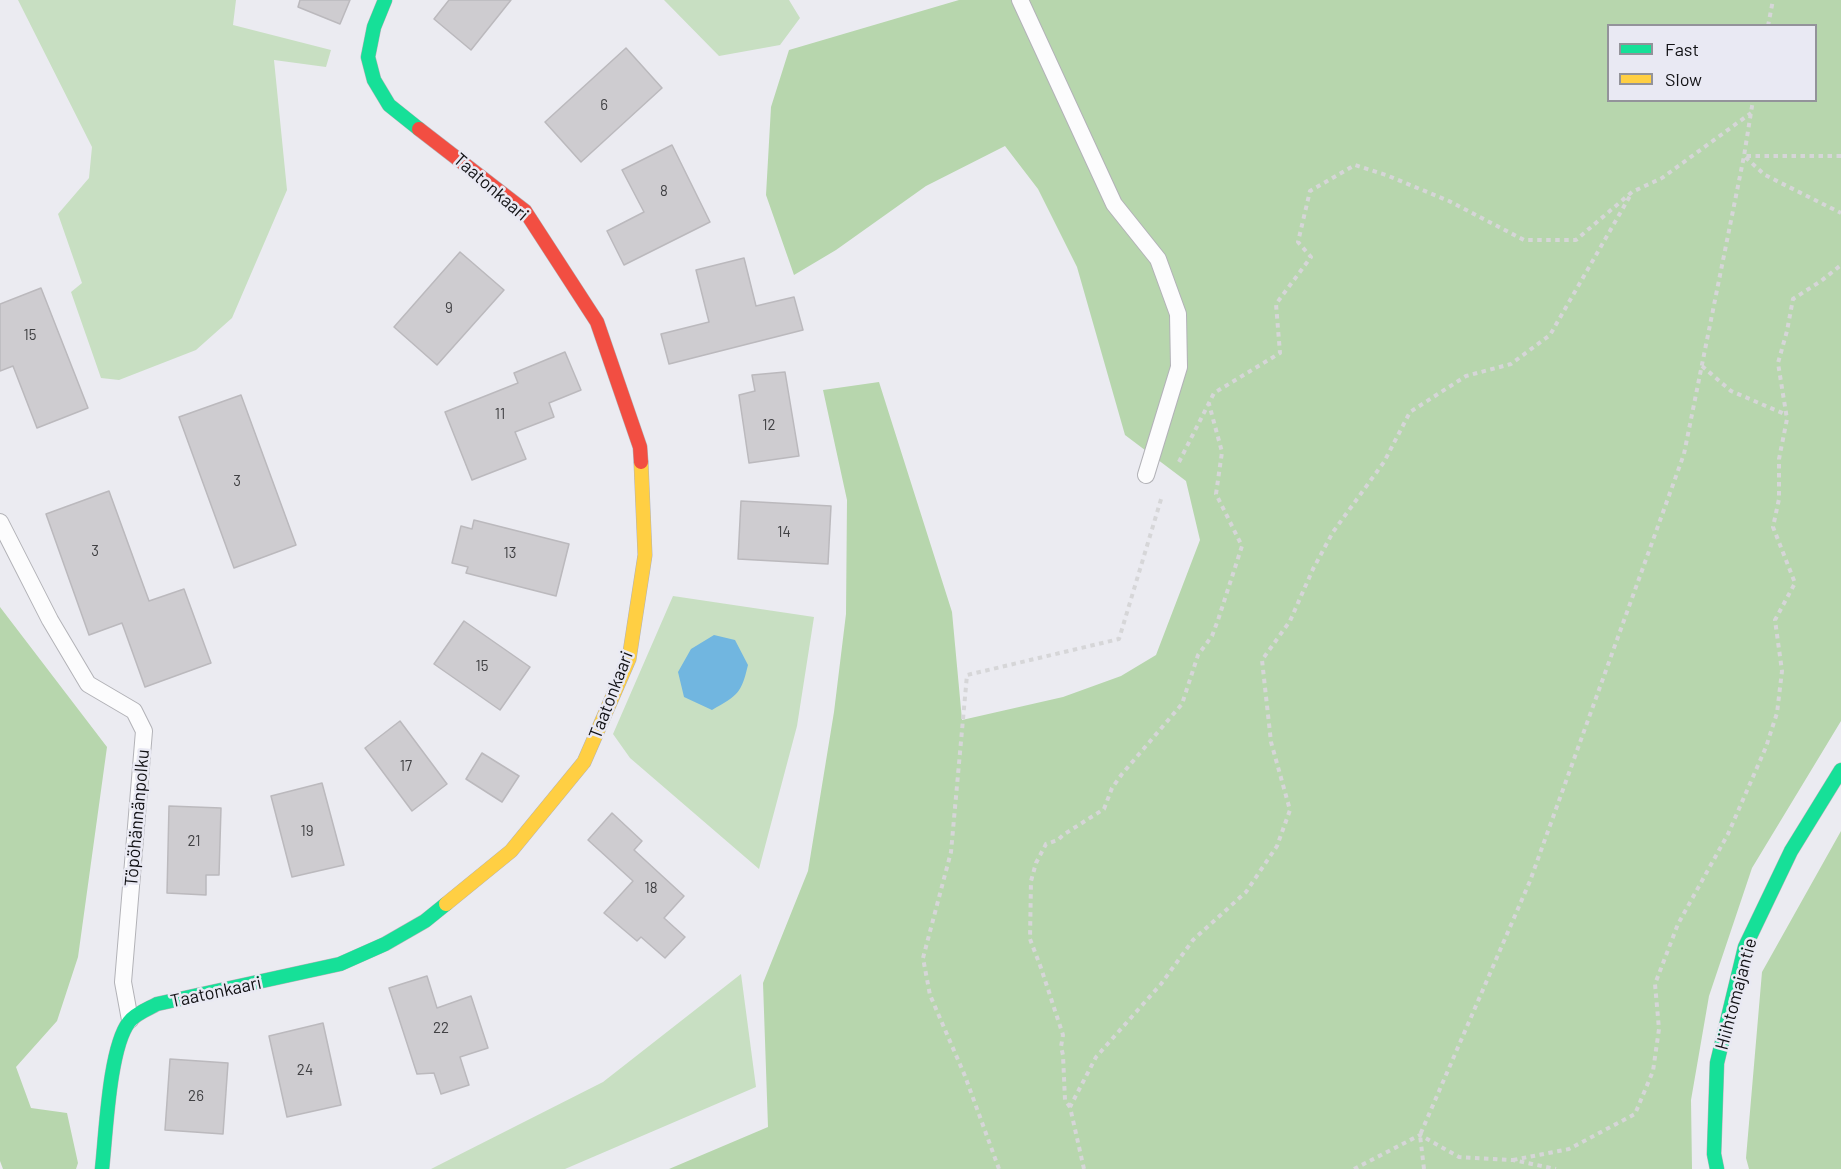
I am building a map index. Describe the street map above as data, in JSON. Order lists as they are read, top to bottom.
{
  "streets": {
    "street": ["Taatonkaari", "Hiihtomajantie"],
    "lane": ["Töpöhännänpolku"]
  },
  "crossings": [
    ["Taatonkaari", "Töpöhännänpolku"]
  ],
  "house_numbers": [
    "6",
    "8",
    "9",
    "15",
    "11",
    "12",
    "3",
    "14",
    "3",
    "13",
    "15",
    "17",
    "19",
    "21",
    "18",
    "22",
    "24",
    "26"
  ],
  "legend": ["Fast", "Slow"]
}
